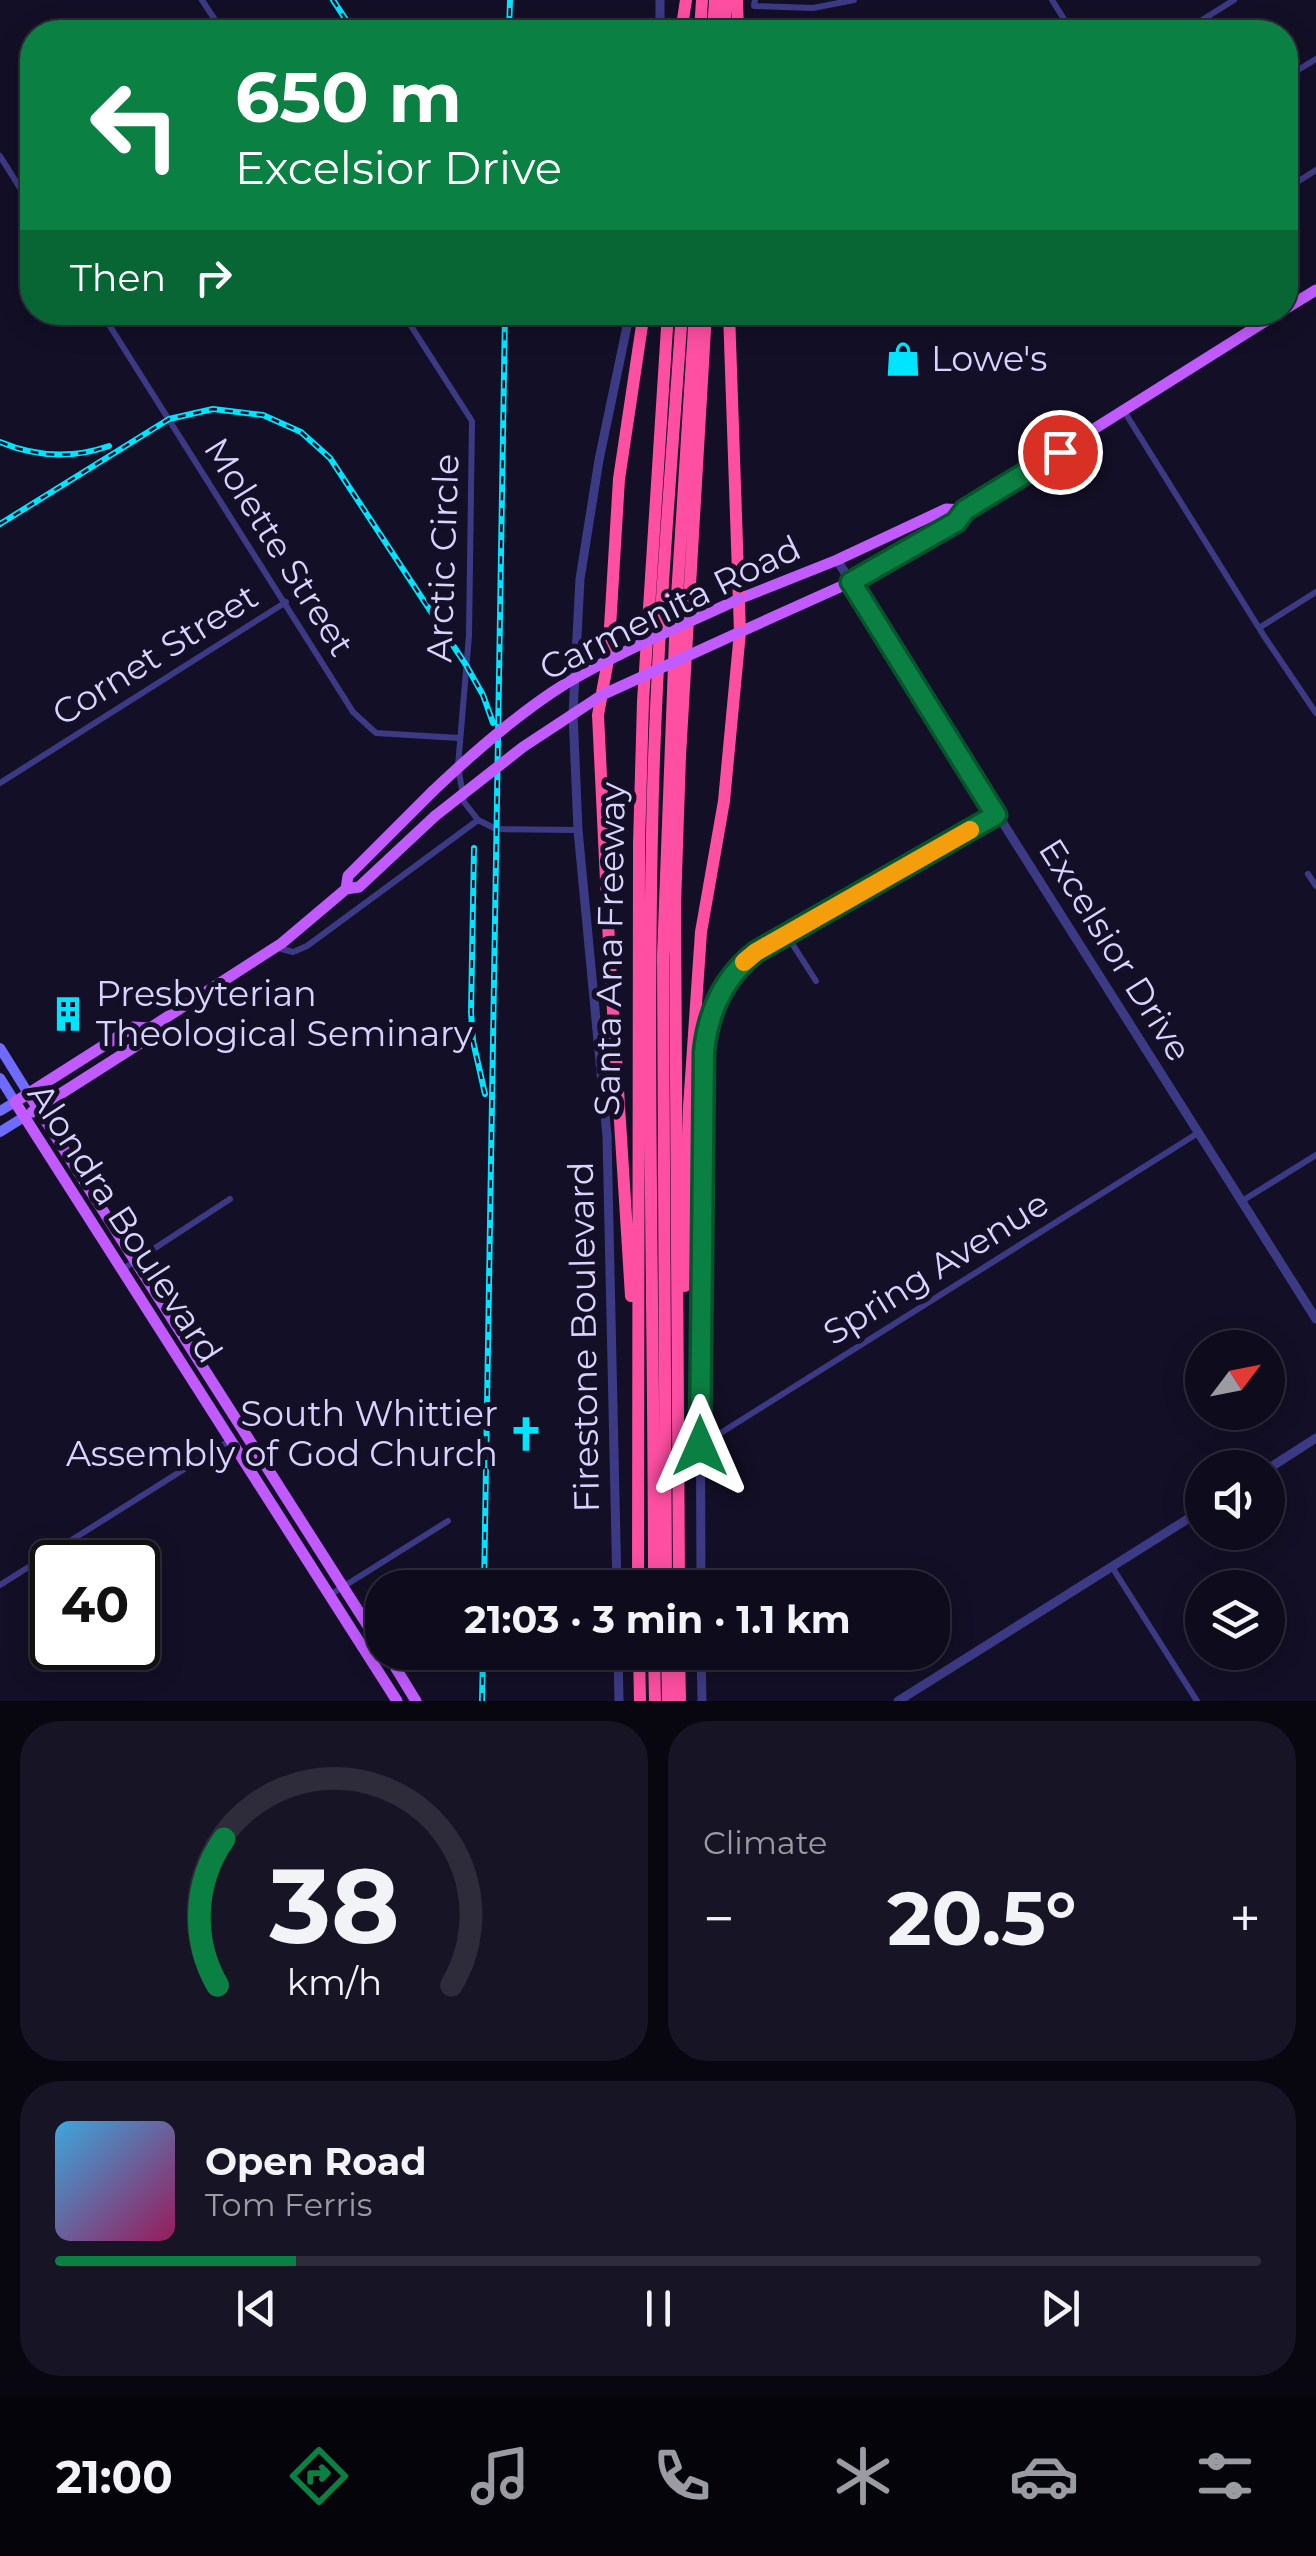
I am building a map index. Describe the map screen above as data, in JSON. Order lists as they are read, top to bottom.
{
  "streets": {
    "highway": ["Santa Ana Freeway"],
    "main road": ["Carmenita Road", "Alondra Boulevard"],
    "street": [
      "Molette Street",
      "Arctic Circle",
      "Cornet Street",
      "Excelsior Drive",
      "Spring Avenue",
      "Firestone Boulevard"
    ]
  },
  "crossings": [
    ["Molette Street", "Arctic Circle"],
    ["Molette Street", "Cornet Street"],
    ["Carmenita Road", "Excelsior Drive"],
    ["Carmenita Road", "Alondra Boulevard"],
    ["Excelsior Drive", "Spring Avenue"]
  ],
  "places": {
    "shop": ["Lowe's"],
    "building": ["Presbyterian Theological Seminary"],
    "church": ["South Whittier Assembly of God Church"]
  },
  "north": "top right",
  "page": {
    "turn": ["650 m", "Excelsior Drive"],
    "then": "Then",
    "limit": "40",
    "trip": "21:03 · 3 min · 1.1 km",
    "tile": "Climate",
    "heat": ["−", "20.5°", "+"],
    "song": ["Open Road", "Tom Ferris"],
    "tabs": "21:00",
    "gauge": ["38", "km/h"]
  }
}
